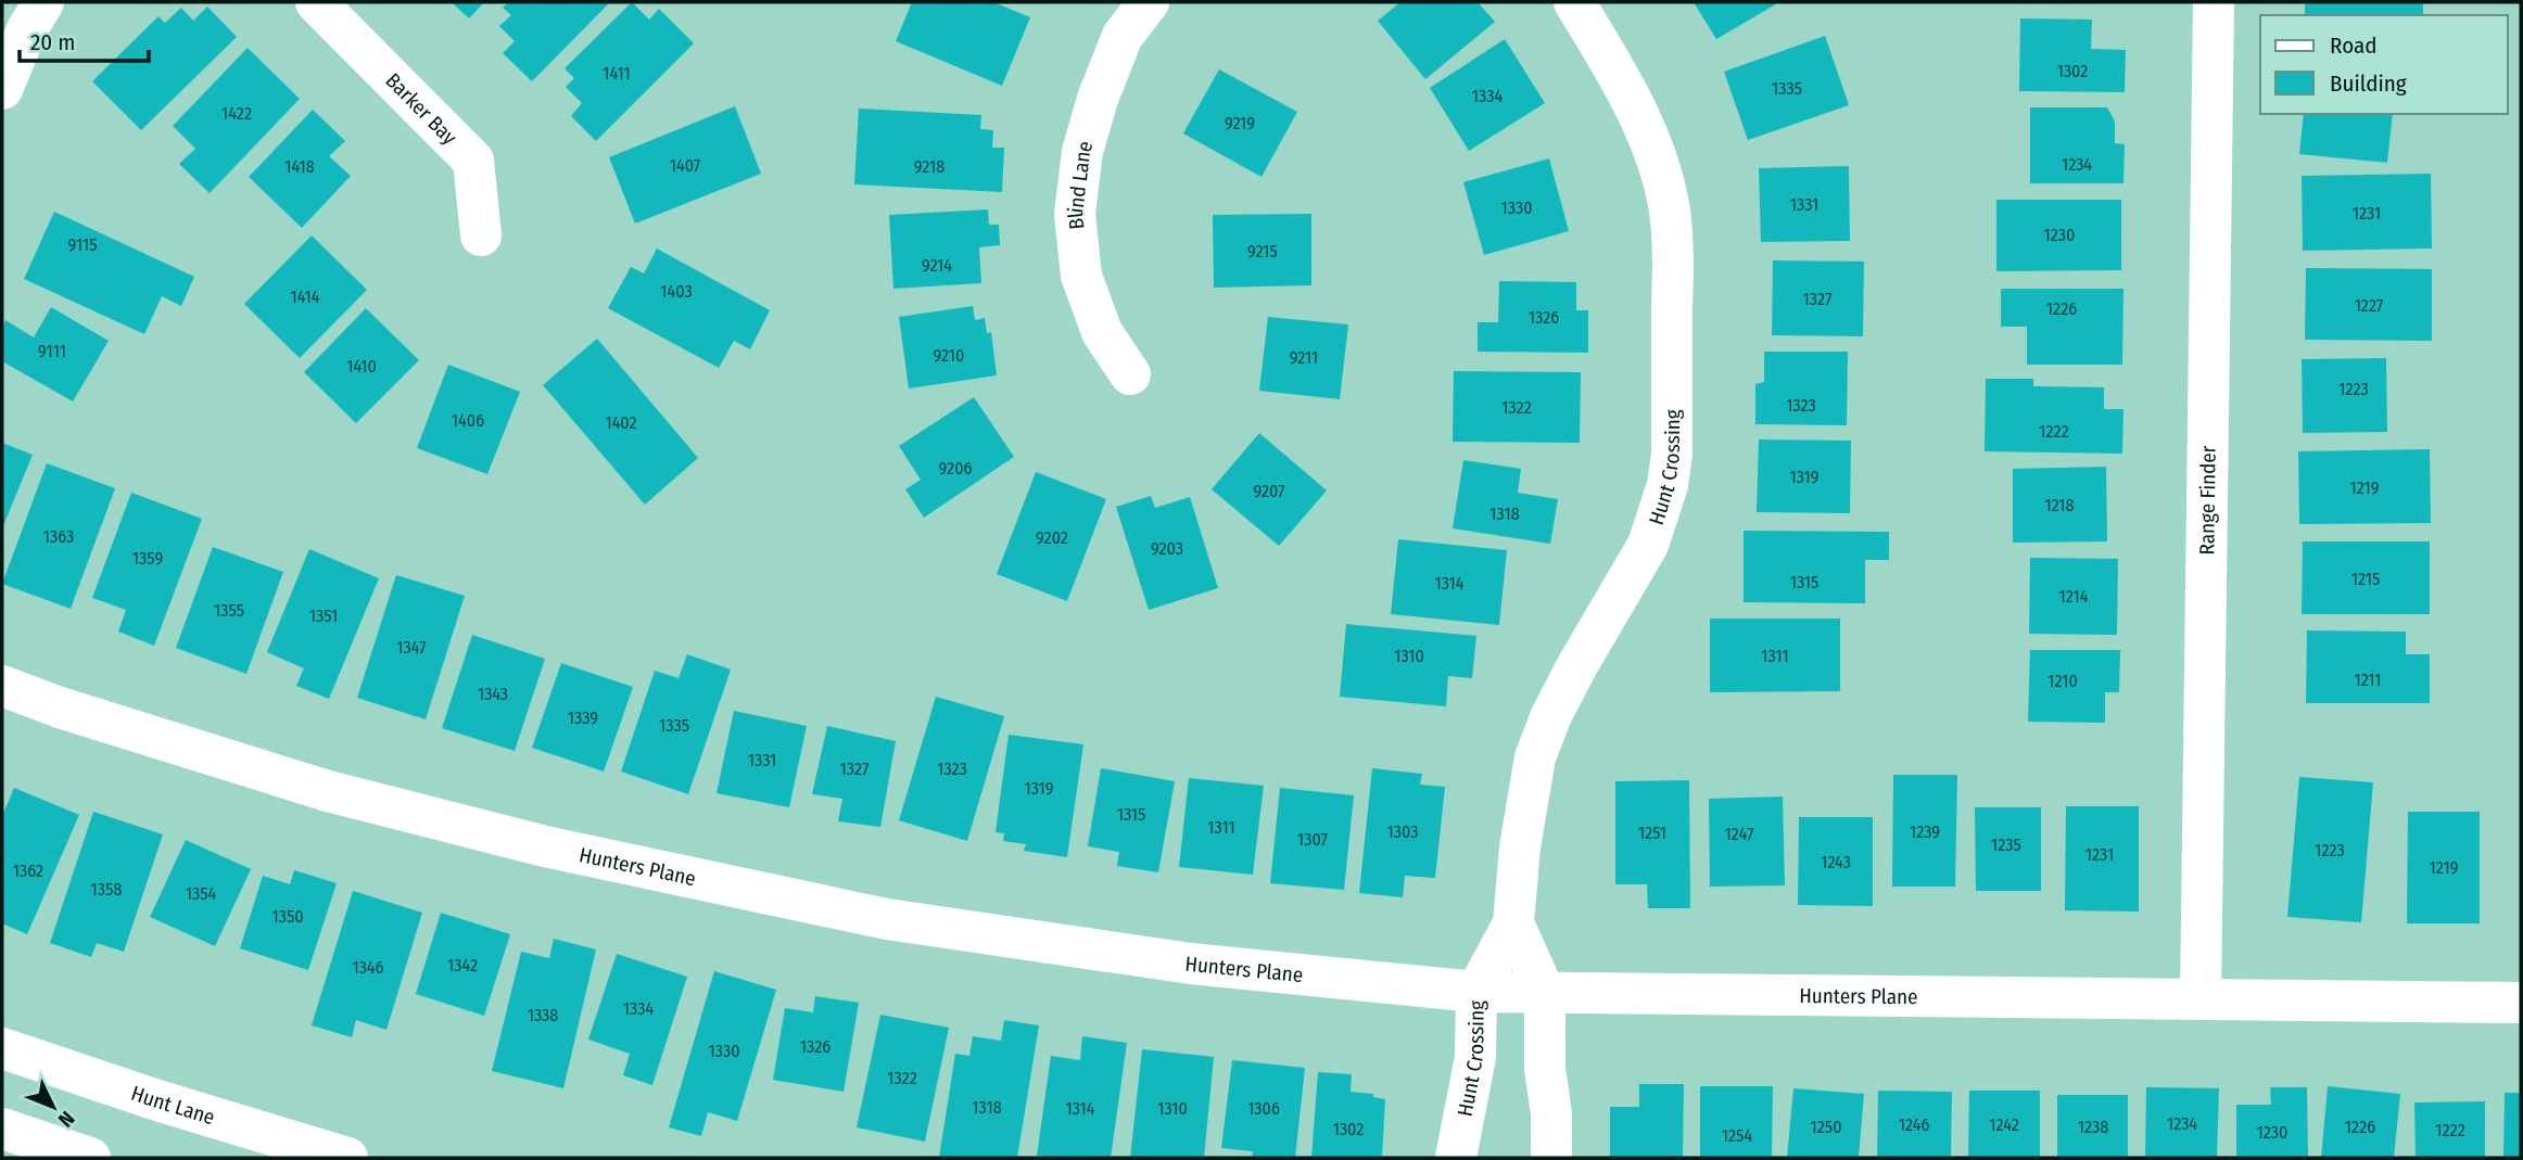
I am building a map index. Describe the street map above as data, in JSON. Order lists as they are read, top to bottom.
{
  "streets": {
    "street": [
      "Barker Bay",
      "Blind Lane",
      "Hunt Crossing",
      "Range Finder",
      "Hunters Plane",
      "Hunt Lane"
    ]
  },
  "crossings": [
    ["Hunt Crossing", "Hunters Plane"],
    ["Range Finder", "Hunters Plane"]
  ],
  "house_numbers": [
    "1302",
    "1411",
    "1335",
    "1334",
    "1422",
    "9219",
    "1234",
    "1407",
    "1418",
    "9218",
    "1331",
    "1330",
    "1231",
    "1230",
    "9115",
    "9215",
    "9214",
    "1403",
    "1414",
    "1327",
    "1227",
    "1226",
    "1326",
    "9111",
    "9210",
    "9211",
    "1410",
    "1223",
    "1323",
    "1322",
    "1406",
    "1402",
    "1222",
    "9206",
    "1319",
    "1219",
    "9207",
    "1218",
    "1318",
    "1363",
    "9202",
    "9203",
    "1359",
    "1215",
    "1315",
    "1314",
    "1214",
    "1355",
    "1351",
    "1347",
    "1310",
    "1311",
    "1211",
    "1210",
    "1343",
    "1339",
    "1335",
    "1331",
    "1327",
    "1323",
    "1319",
    "1315",
    "1311",
    "1303",
    "1239",
    "1251",
    "1247",
    "1307",
    "1235",
    "1223",
    "1231",
    "1243",
    "1219",
    "1362",
    "1358",
    "1354",
    "1350",
    "1342",
    "1346",
    "1334",
    "1338",
    "1326",
    "1330",
    "1322",
    "1318",
    "1314",
    "1310",
    "1306",
    "1234",
    "1246",
    "1242",
    "1250",
    "1238",
    "1226",
    "1302",
    "1222",
    "1230",
    "1254"
  ],
  "legend": ["Road", "Building"],
  "scale_bar": "20 m",
  "north": "bottom right"
}
